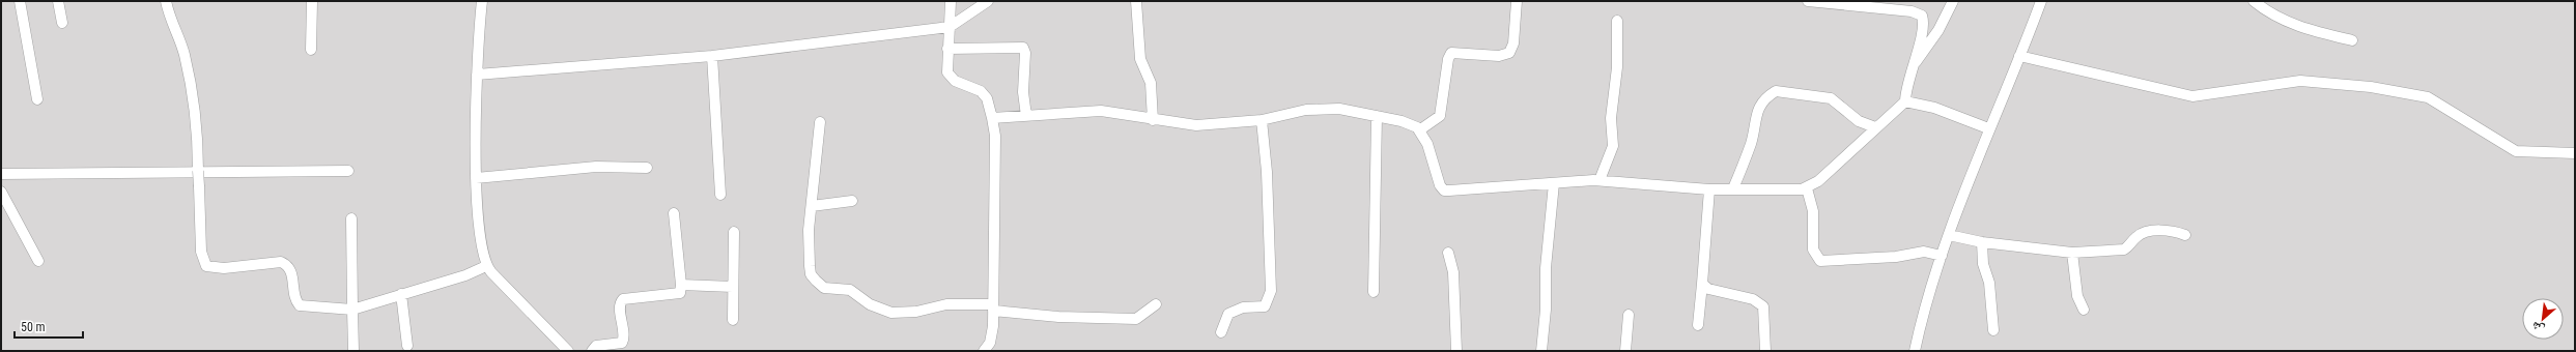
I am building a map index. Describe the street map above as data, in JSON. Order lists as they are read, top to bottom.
{
  "scale_bar": "50 m",
  "north": "bottom left"
}
